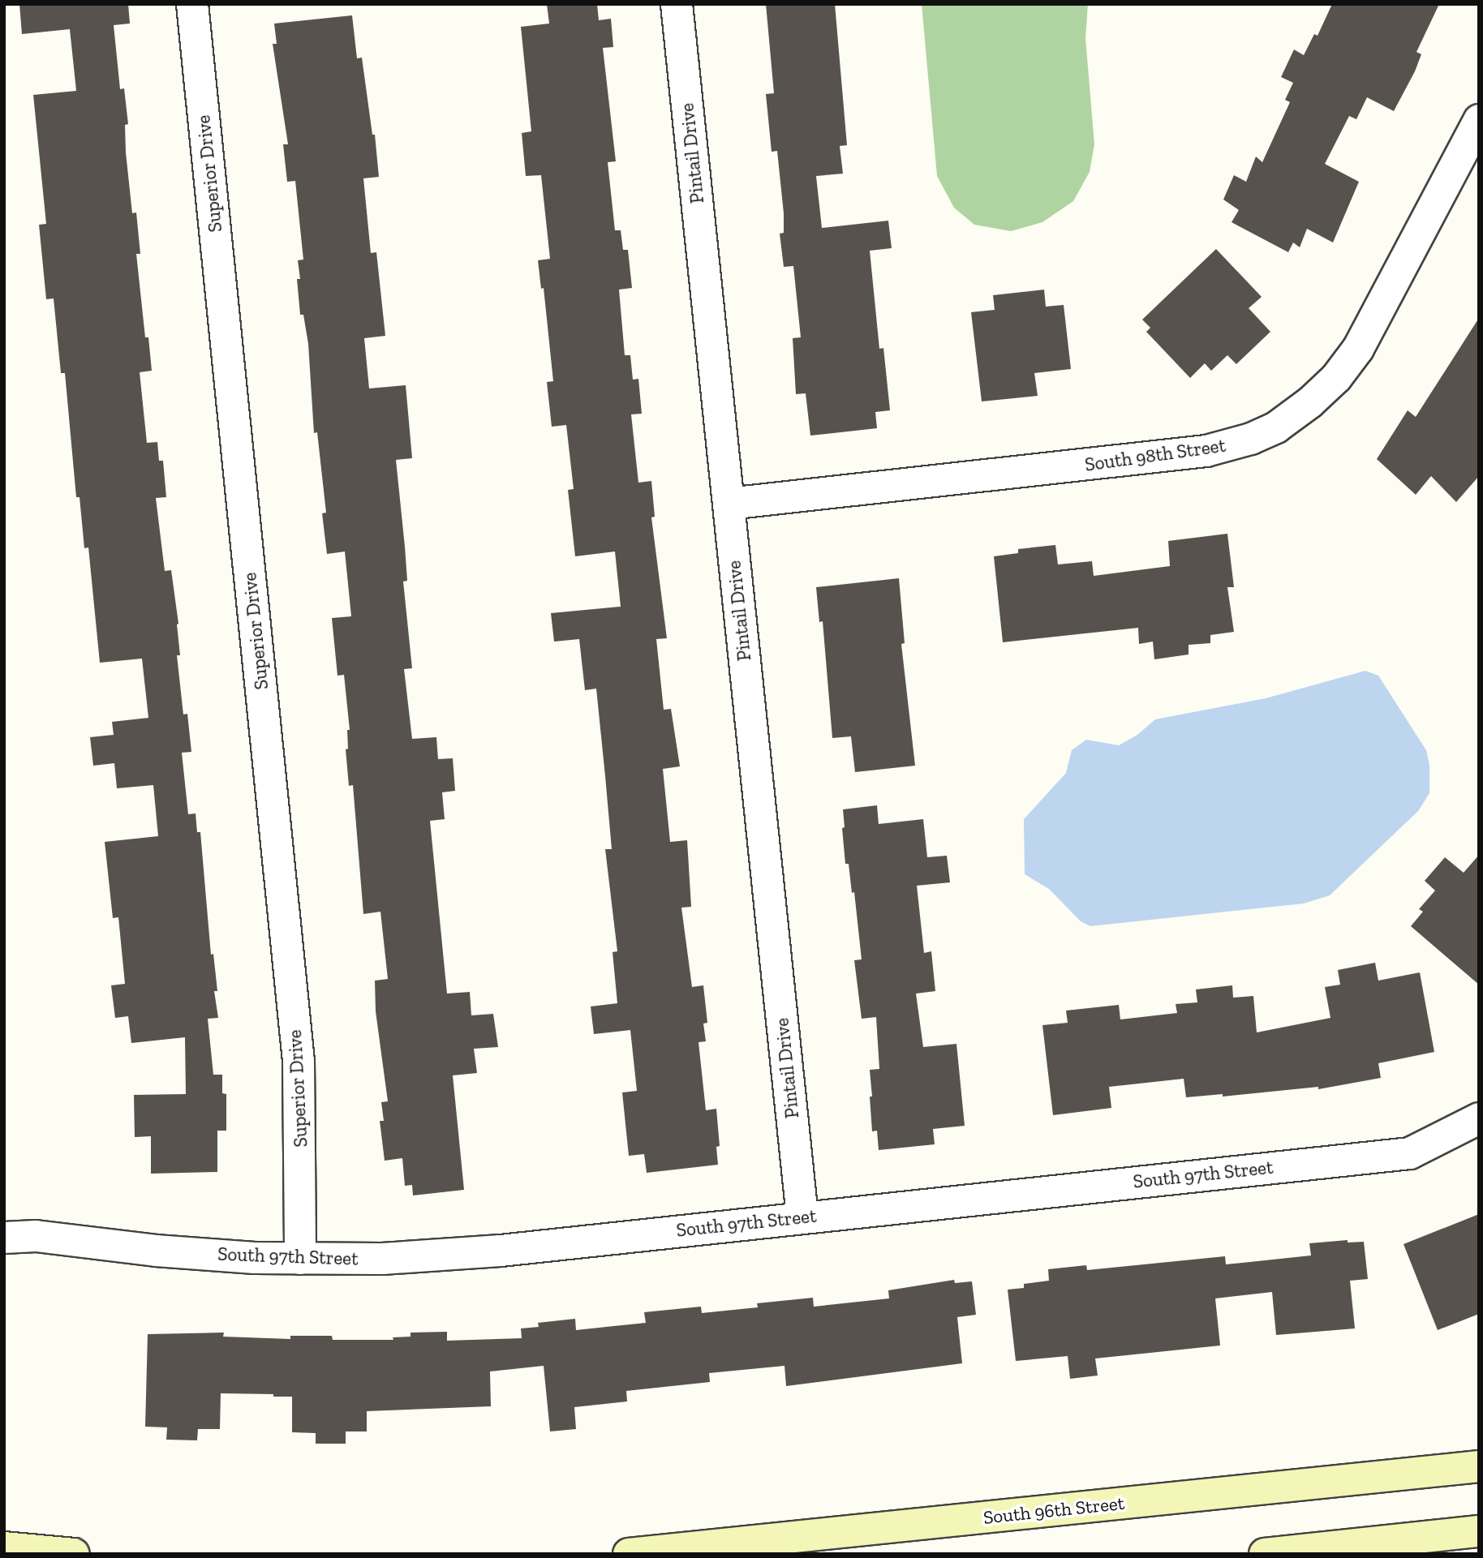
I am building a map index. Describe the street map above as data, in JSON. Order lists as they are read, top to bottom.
{
  "streets": {
    "main road": ["South 96th Street"],
    "street": [
      "Pintail Drive",
      "Superior Drive",
      "South 98th Street",
      "South 97th Street"
    ]
  },
  "crossings": [
    ["Pintail Drive", "South 98th Street"],
    ["Pintail Drive", "South 97th Street"],
    ["Superior Drive", "South 97th Street"]
  ]
}
